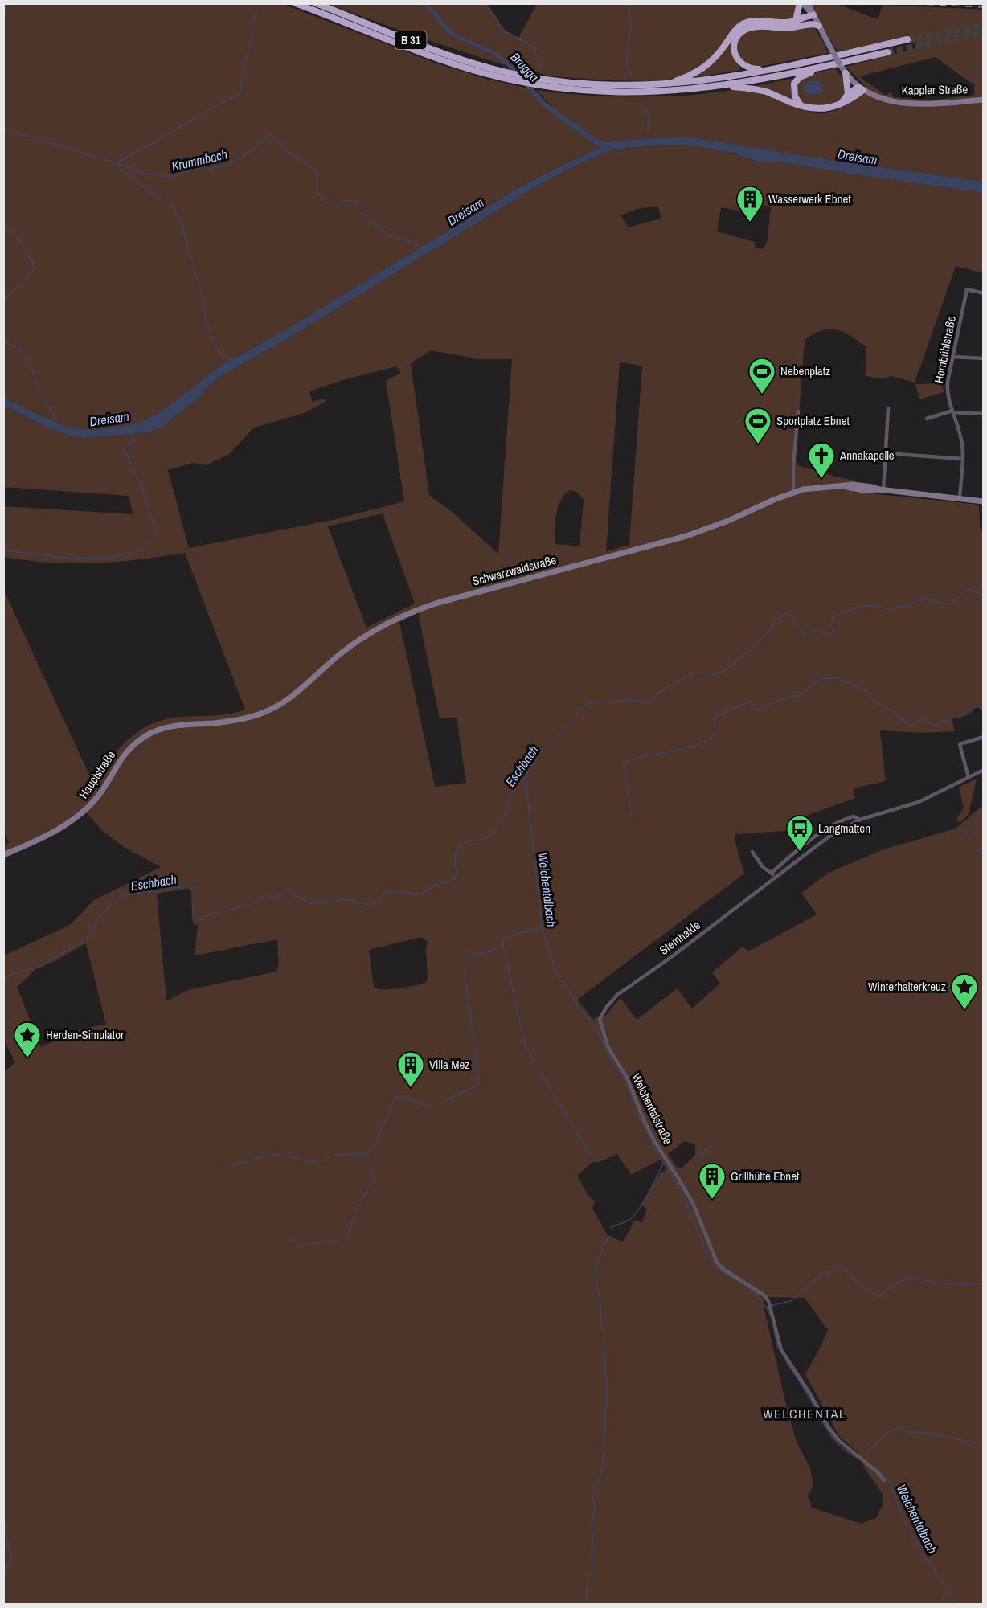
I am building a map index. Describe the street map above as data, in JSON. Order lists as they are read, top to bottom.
{
  "streets": {
    "highway": ["B 31"],
    "main road": ["Kappler Straße", "Schwarzwaldstraße", "Hauptstraße"],
    "street": ["Hornbühlstraße", "Steinhalde", "Welchentalstraße"]
  },
  "crossings": [
    ["Hornbühlstraße", "Schwarzwaldstraße"],
    ["Schwarzwaldstraße", "Hauptstraße"],
    ["Steinhalde", "Welchentalstraße"]
  ],
  "districts": ["WELCHENTAL"],
  "water": [
    "Brugga",
    "Dreisam",
    "Krummbach",
    "Eschbach",
    "Welchentalbach"
  ],
  "places": {
    "building": ["Wasserwerk Ebnet", "Villa Mez", "Grillhütte Ebnet"],
    "sports": ["Nebenplatz", "Sportplatz Ebnet"],
    "church": ["Annakapelle"],
    "bus stop": ["Langmatten"],
    "place": ["Winterhalterkreuz", "Herden-Simulator"]
  }
}
